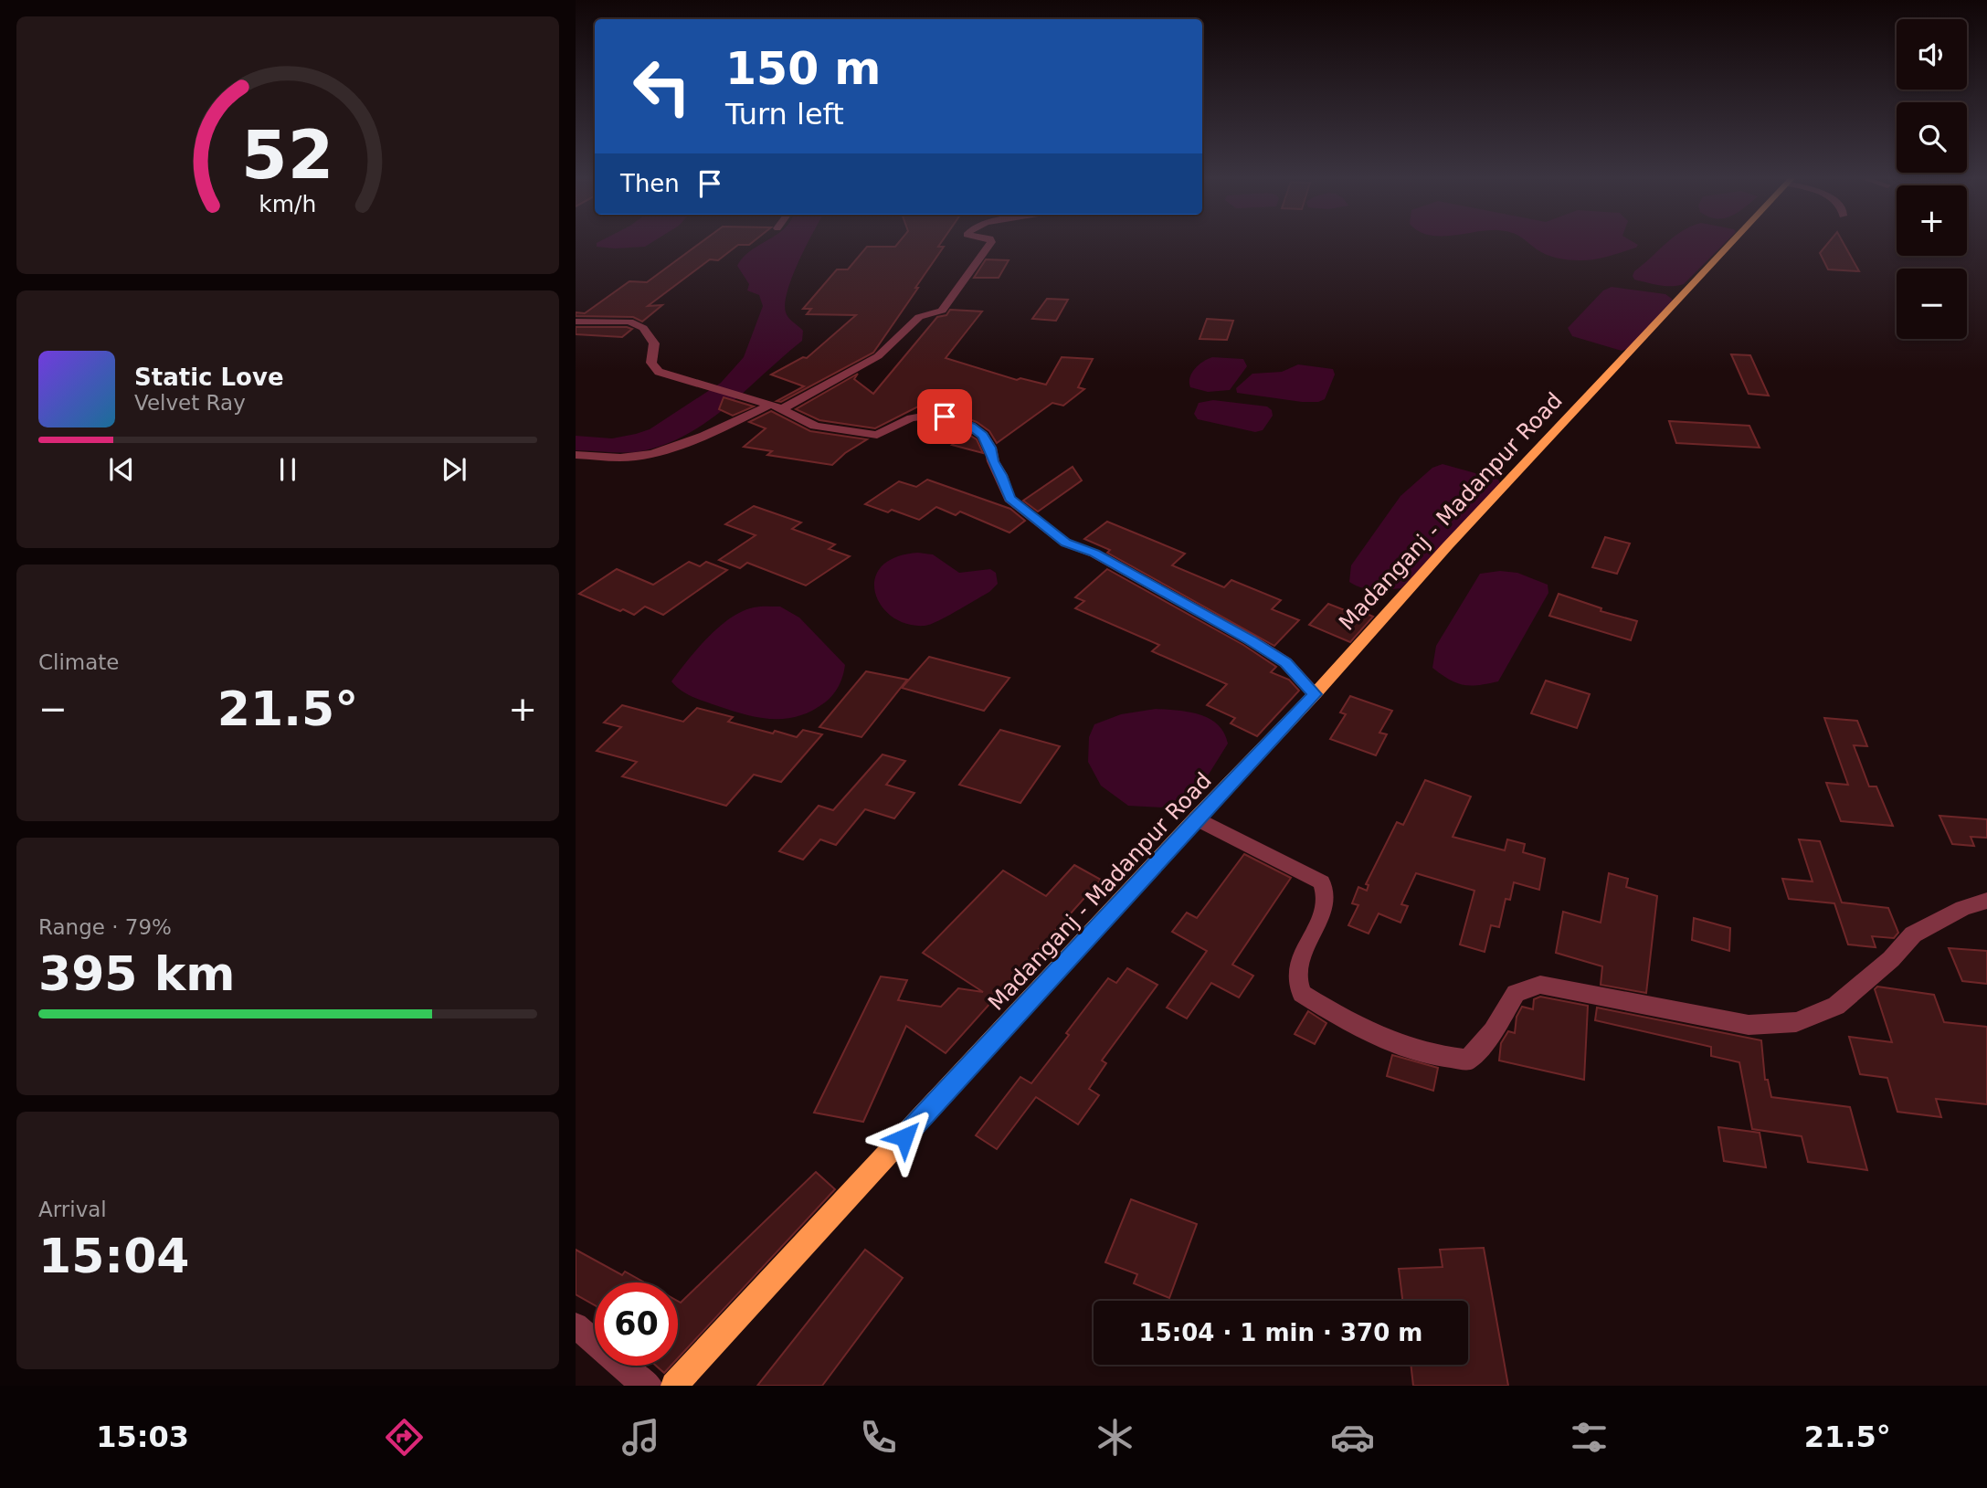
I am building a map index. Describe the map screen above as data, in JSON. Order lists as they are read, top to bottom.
{
  "streets": {
    "main road": ["Madanganj - Madanpur Road"]
  },
  "page": {
    "map_buttons": ["+", "−"],
    "turn": ["150 m", "Turn left"],
    "then": "Then",
    "song": ["Static Love", "Velvet Ray"],
    "tile": [
      "Climate",
      ["Range · 79%", "395 km"],
      ["Arrival", "15:04"]
    ],
    "heat": ["−", "21.5°", "+"],
    "limit": "60",
    "trip": "15:04 · 1 min · 370 m",
    "tabs": ["15:03", "21.5°"],
    "gauge": ["52", "km/h"]
  }
}
